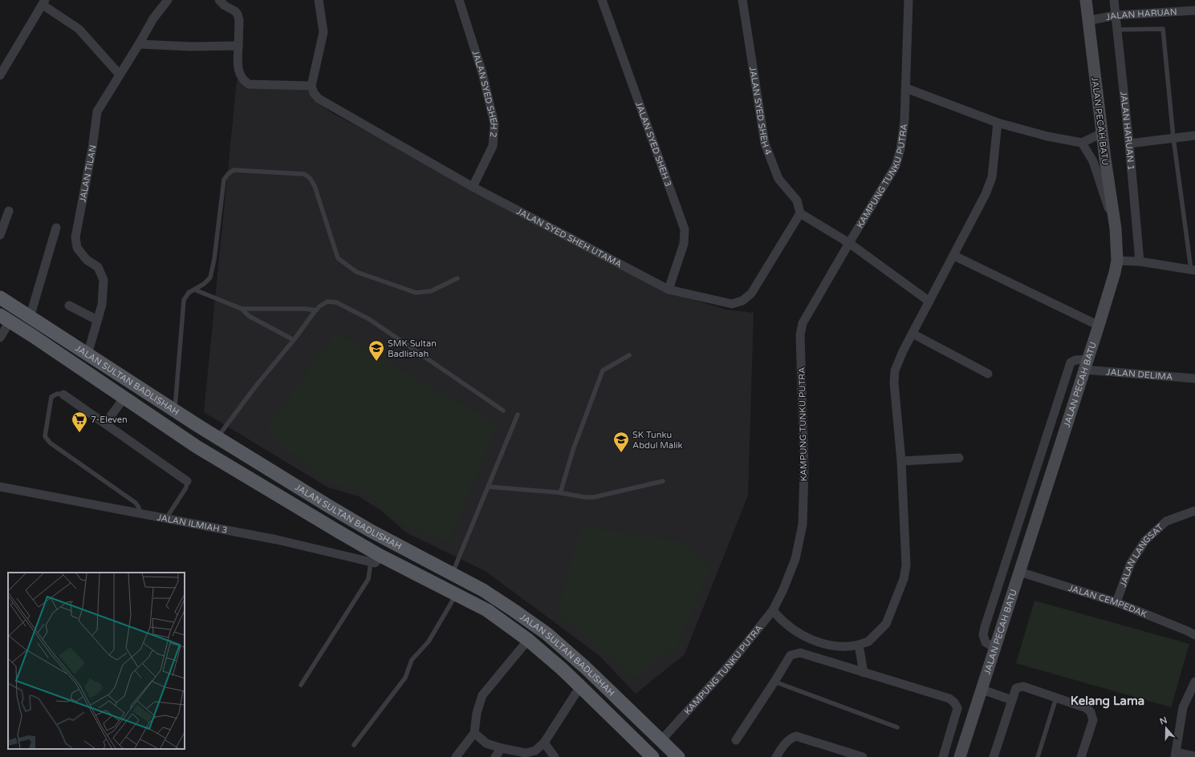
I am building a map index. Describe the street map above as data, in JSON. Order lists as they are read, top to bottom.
{
  "streets": {
    "main road": ["JALAN SULTAN BADLISHAH"],
    "street": [
      "JALAN HARUAN",
      "JALAN SYED SHEH 2",
      "JALAN SYED SHEH 4",
      "JALAN PECAH BATU",
      "JALAN HARUAN 1",
      "JALAN SYED SHEH 3",
      "JALAN TILAN",
      "KAMPUNG TUNKU PUTRA",
      "JALAN SYED SHEH UTAMA",
      "JALAN DELIMA",
      "JALAN ILMIAH 3",
      "JALAN LANGSAT",
      "JALAN CEMPEDAK"
    ]
  },
  "crossings": [
    ["JALAN HARUAN", "JALAN PECAH BATU"],
    ["JALAN HARUAN", "JALAN HARUAN 1"],
    ["JALAN SYED SHEH 2", "JALAN SYED SHEH UTAMA"],
    ["JALAN SYED SHEH 4", "JALAN SYED SHEH UTAMA"],
    ["JALAN PECAH BATU", "JALAN DELIMA"],
    ["JALAN PECAH BATU", "JALAN CEMPEDAK"],
    ["JALAN SYED SHEH 3", "JALAN SYED SHEH UTAMA"],
    ["JALAN TILAN", "JALAN SULTAN BADLISHAH"],
    ["KAMPUNG TUNKU PUTRA", "JALAN SULTAN BADLISHAH"],
    ["JALAN SULTAN BADLISHAH", "JALAN ILMIAH 3"],
    ["JALAN LANGSAT", "JALAN CEMPEDAK"]
  ],
  "districts": ["Kelang Lama"],
  "places": {
    "school or university": ["SMK Sultan Badlishah", "SK Tunku Abdul Malik"],
    "supermarket": ["7-Eleven"]
  },
  "north": "top"
}
